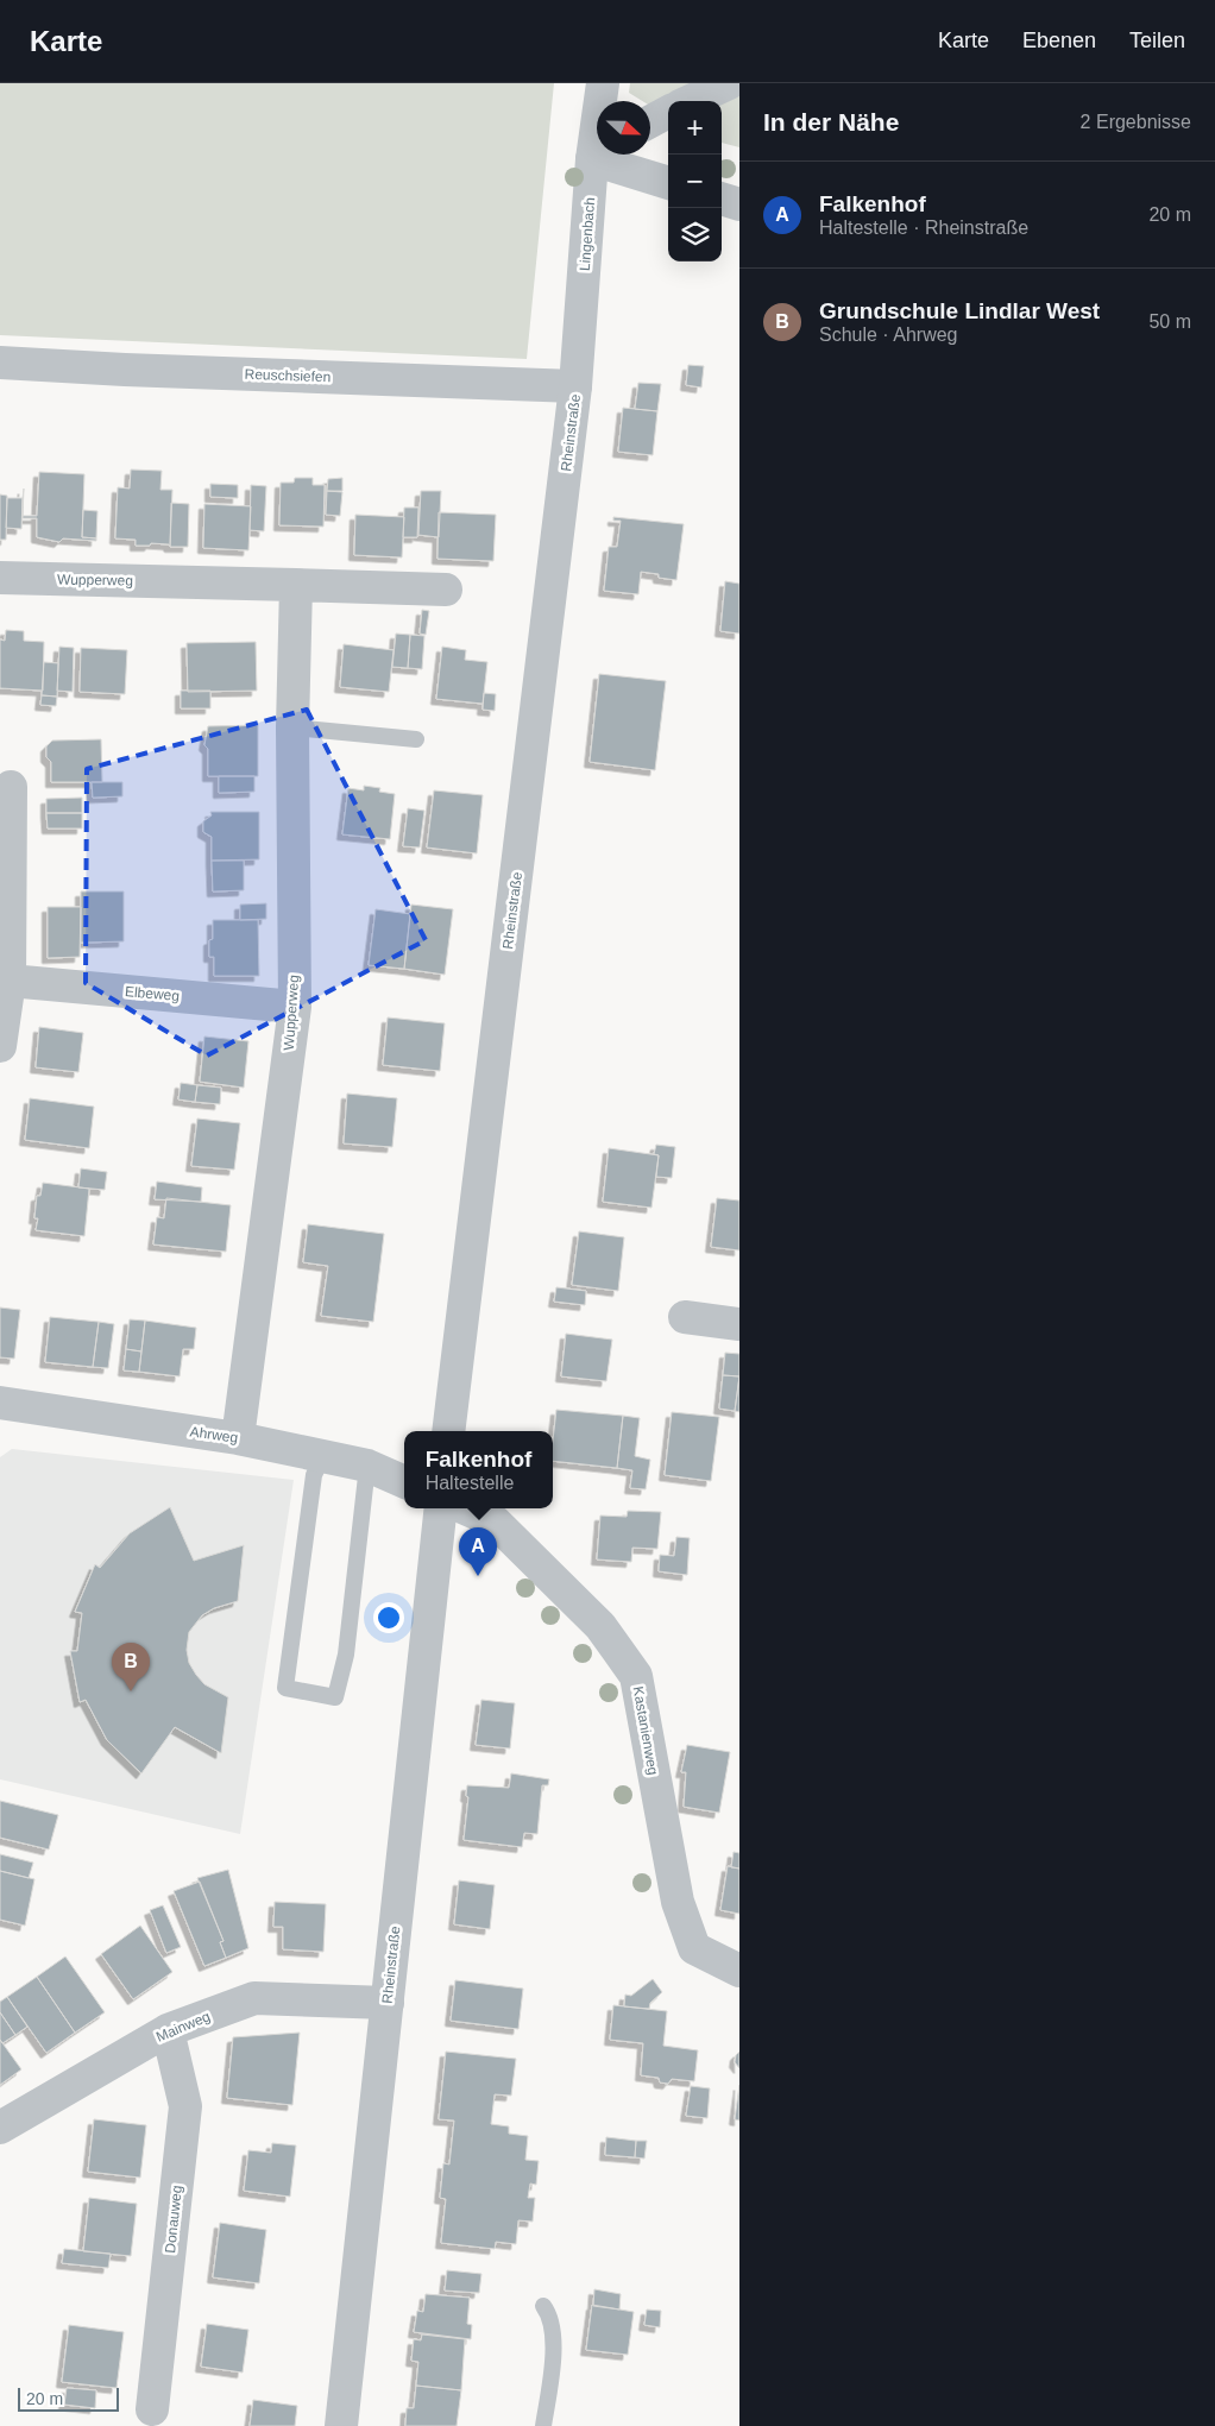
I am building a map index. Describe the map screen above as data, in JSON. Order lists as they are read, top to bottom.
{
  "streets": {
    "street": [
      "Lingenbach",
      "Reuschsiefen",
      "Rheinstraße",
      "Wupperweg",
      "Elbeweg",
      "Ahrweg",
      "Kastanienweg",
      "Mainweg",
      "Donauweg"
    ]
  },
  "crossings": [
    ["Lingenbach", "Reuschsiefen"],
    ["Lingenbach", "Rheinstraße"],
    ["Reuschsiefen", "Rheinstraße"],
    ["Rheinstraße", "Mainweg"],
    ["Wupperweg", "Elbeweg"],
    ["Wupperweg", "Ahrweg"],
    ["Mainweg", "Donauweg"]
  ],
  "scale_bar": "20 m",
  "north": "right",
  "page": {
    "header": "Karte",
    "nav": ["Karte", "Ebenen", "Teilen"],
    "heading": ["In der Nähe", "2 Ergebnisse"],
    "map_buttons": ["+", "−"],
    "list": [
      {
        "mark": "A",
        "name": "Falkenhof",
        "note": "Haltestelle · Rheinstraße",
        "value": "20 m"
      },
      {
        "mark": "B",
        "name": "Grundschule Lindlar West",
        "note": "Schule · Ahrweg",
        "value": "50 m"
      }
    ],
    "popup": ["Falkenhof", "Haltestelle"],
    "pins": ["A", "B"],
    "scale": "20 m"
  }
}
